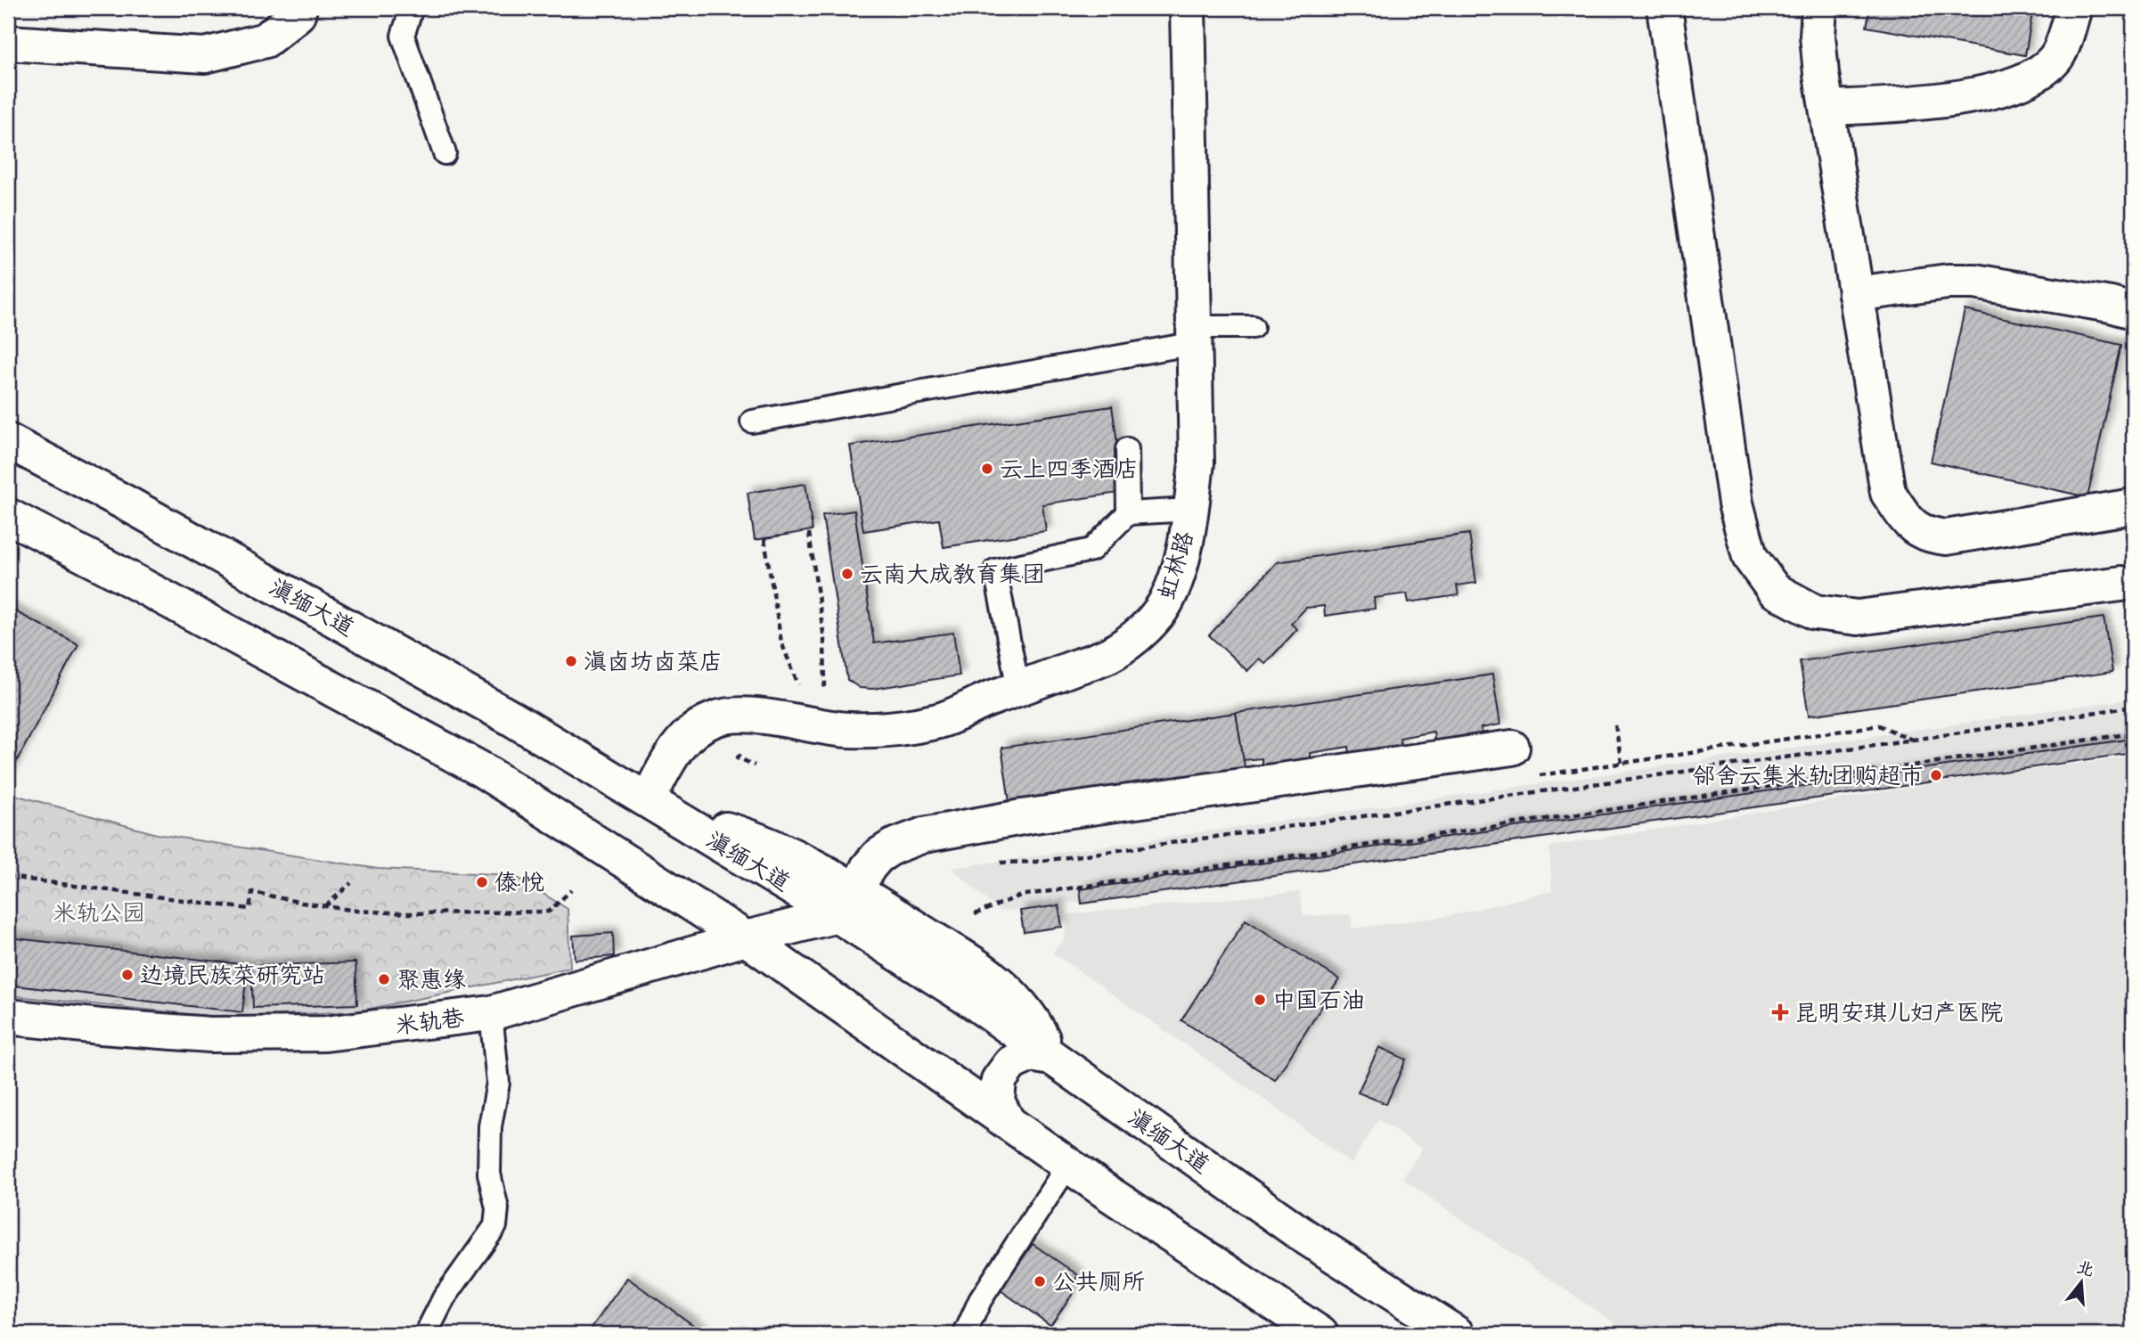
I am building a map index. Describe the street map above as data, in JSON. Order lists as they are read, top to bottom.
{
  "streets": {
    "street": ["虹林路", "滇缅大道", "米轨巷"]
  },
  "crossings": [
    ["虹林路", "滇缅大道"],
    ["滇缅大道", "米轨巷"]
  ],
  "parks": ["米轨公园"],
  "places": {
    "other": [
      "云上四季酒店",
      "云南大成教育集团",
      "滇卤坊卤菜店",
      "邻舍云集米轨团购超市",
      "傣·悦",
      "边境民族菜研究站",
      "聚惠缘",
      "中国石油",
      "公共厕所"
    ],
    "health": ["昆明安琪儿妇产医院"]
  },
  "north": "top"
}
